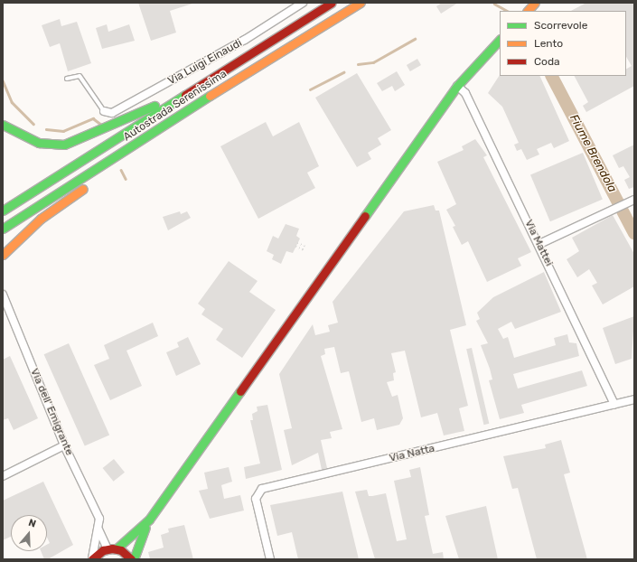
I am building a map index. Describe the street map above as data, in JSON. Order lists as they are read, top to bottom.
{
  "streets": {
    "main road": ["Autostrada Serenissima"],
    "street": [
      "Via Luigi Einaudi",
      "Via Mattei",
      "Via dell' Emigrante",
      "Via Natta"
    ]
  },
  "crossings": [
    ["Via Mattei", "Via Natta"]
  ],
  "water": ["Fiume Brendola"],
  "legend": ["Scorrevole", "Lento", "Coda"],
  "north": "top"
}
